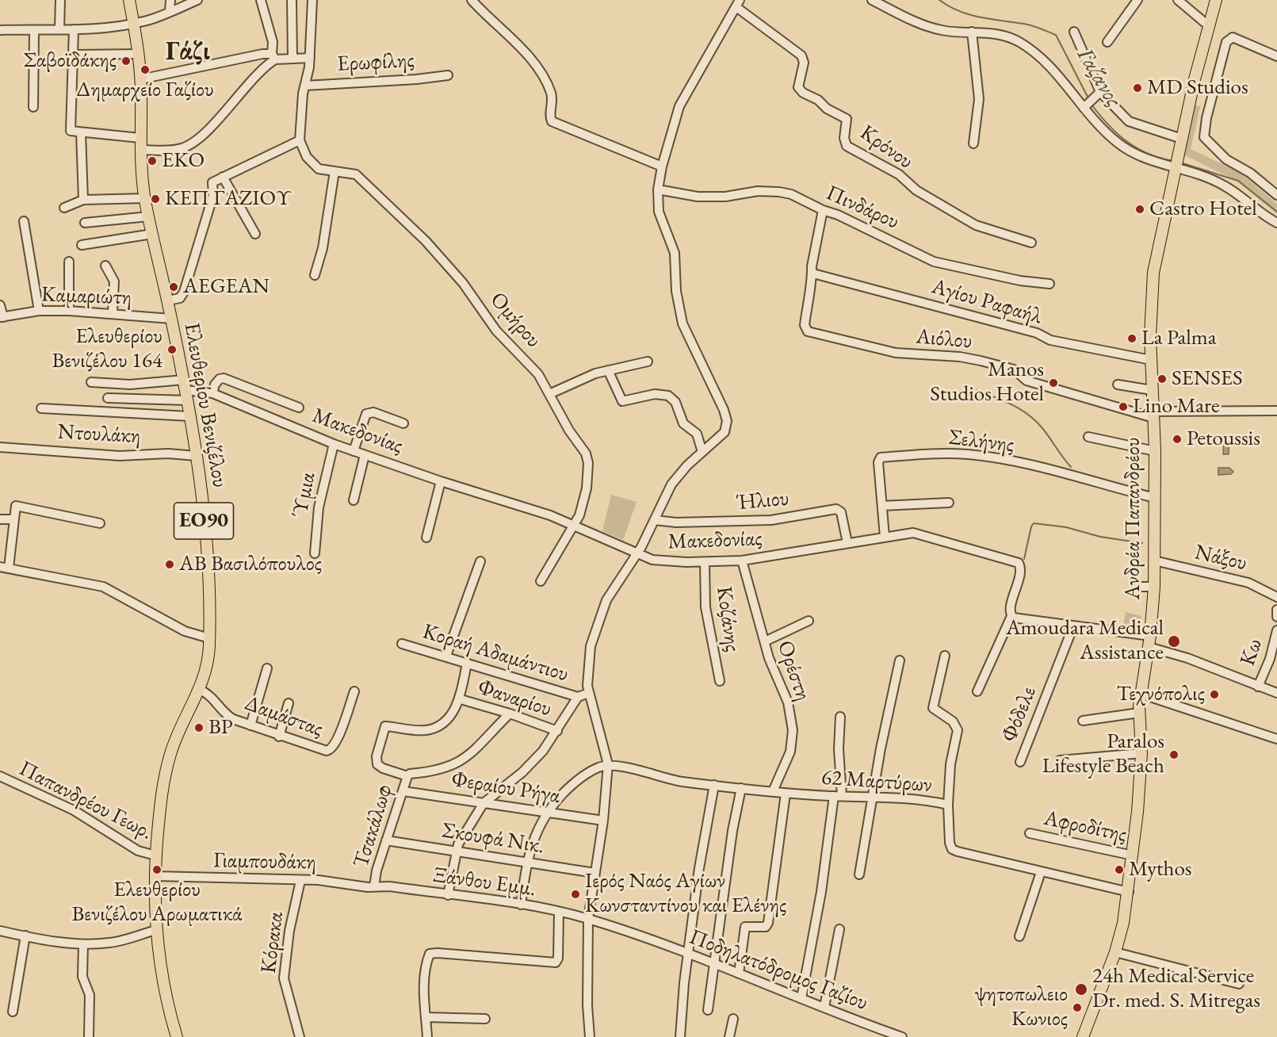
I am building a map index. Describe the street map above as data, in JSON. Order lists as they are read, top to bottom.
{
  "streets": {
    "main road": ["Ελευθερίου Βενιζέλου", "Ανδρέα Παπανδρέου", "ΕΟ90"],
    "street": [
      "Ερωφίλης",
      "Κρόνου",
      "Πινδάρου",
      "Καμαριώτη",
      "Αγίου Ραφαήλ",
      "Ομήρου",
      "Αιόλου",
      "Μακεδονίας",
      "Ντουλάκη",
      "Σελήνης",
      "Ύμια",
      "Ήλιου",
      "Νάξου",
      "Κοζάνης",
      "Κω",
      "Κοραή Αδαμάντιου",
      "Ορέστη",
      "Φαναρίου",
      "Φόδελε",
      "Δαμάστας",
      "62 Μαρτύρων",
      "Φεραίου Ρήγα",
      "Παπανδρέου Γεωρ.",
      "Τσακάλωφ",
      "Αφροδίτης",
      "Σκουφά Νικ.",
      "Γιαμπουδάκη",
      "Ξάνθου Εμμ.",
      "Κόρακα",
      "Ποδηλατόδρομος Γαζίου"
    ]
  },
  "crossings": [
    ["Καμαριώτη", "Ελευθερίου Βενιζέλου"],
    ["Αγίου Ραφαήλ", "Αιόλου"],
    ["Αγίου Ραφαήλ", "Ανδρέα Παπανδρέου"],
    ["Ομήρου", "Μακεδονίας"],
    ["Αιόλου", "Ανδρέα Παπανδρέου"],
    ["Ελευθερίου Βενιζέλου", "Μακεδονίας"],
    ["Ελευθερίου Βενιζέλου", "Ντουλάκη"],
    ["Ελευθερίου Βενιζέλου", "Δαμάστας"],
    ["Ελευθερίου Βενιζέλου", "Παπανδρέου Γεωρ."],
    ["Ελευθερίου Βενιζέλου", "Γιαμπουδάκη"],
    ["Μακεδονίας", "Σελήνης"],
    ["Μακεδονίας", "Ύμια"],
    ["Μακεδονίας", "Ήλιου"],
    ["Μακεδονίας", "Κοζάνης"],
    ["Μακεδονίας", "Ορέστη"],
    ["Σελήνης", "Ανδρέα Παπανδρέου"],
    ["Ανδρέα Παπανδρέου", "Νάξου"],
    ["Ανδρέα Παπανδρέου", "62 Μαρτύρων"],
    ["Ανδρέα Παπανδρέου", "Αφροδίτης"],
    ["Ορέστη", "62 Μαρτύρων"],
    ["Φεραίου Ρήγα", "Τσακάλωφ"],
    ["Τσακάλωφ", "Σκουφά Νικ."],
    ["Τσακάλωφ", "Γιαμπουδάκη"],
    ["Τσακάλωφ", "Ξάνθου Εμμ."],
    ["Γιαμπουδάκη", "Ξάνθου Εμμ."],
    ["Γιαμπουδάκη", "Κόρακα"],
    ["Ξάνθου Εμμ.", "Ποδηλατόδρομος Γαζίου"]
  ],
  "districts": ["Γάζι"],
  "water": ["Γαζανος"],
  "places": [
    "Σαβοϊδάκης",
    "Δημαρχείο Γαζίου",
    "MD Studios",
    "EKO",
    "ΚΕΠ ΓΑΖΙΟΥ",
    "Castro Hotel",
    "AEGEAN",
    "La Palma",
    "Ελευθερίου Βενιζέλου 164",
    "SENSES",
    "Manos Studios Hotel",
    "Lino Mare",
    "Petoussis",
    "ΑΒ Βασιλόπουλος",
    "Amoudara Medical Assistance",
    "Τεχνόπολις",
    "BP",
    "Paralos Lifestyle Beach",
    "Ελευθερίου Βενιζέλου Αρωματικά",
    "Mythos",
    "Ιερός Ναός Αγίων Κωνσταντίνου και Ελένης",
    "24h Medical Service Dr. med. S. Mitregas",
    "ψητοπωλειο Κωνιος"
  ]
}
